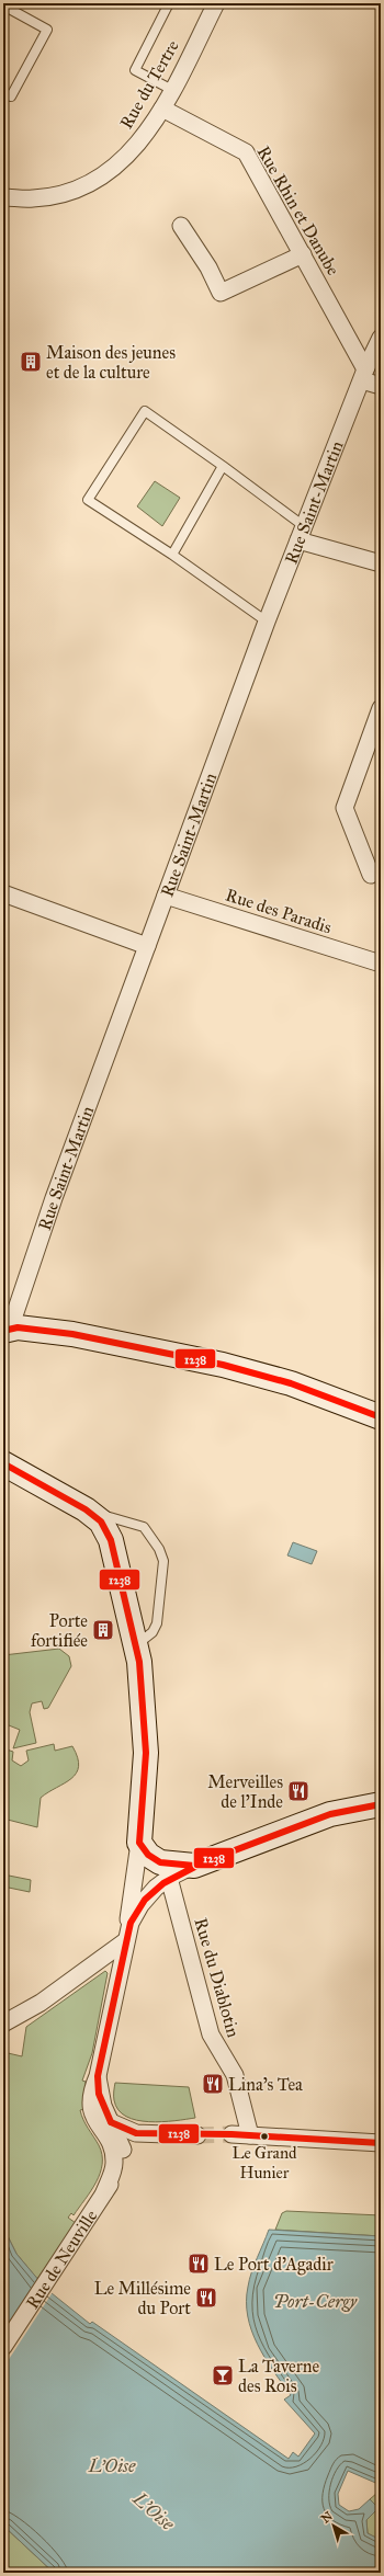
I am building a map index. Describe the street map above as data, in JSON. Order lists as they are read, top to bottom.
{
  "streets": {
    "street": [
      "Rue du Tertre",
      "Rue Rhin et Danube",
      "Rue Saint-Martin",
      "Rue des Paradis",
      "Rue du Diablotin",
      "Rue de Neuville"
    ]
  },
  "crossings": [
    ["Rue du Tertre", "Rue Rhin et Danube"],
    ["Rue Rhin et Danube", "Rue Saint-Martin"],
    ["Rue Saint-Martin", "Rue des Paradis"],
    ["Rue du Diablotin", "Rue de Neuville"]
  ],
  "water": ["Port-Cergy", "L’Oise", "L'Oise"],
  "places": {
    "building": ["Maison des jeunes et de la culture", "Porte fortifiée"],
    "restaurant": [
      "Merveilles de l'Inde",
      "Lina’s Tea",
      "Le Port d'Agadir",
      "Le Millésime du Port"
    ],
    "other": ["Le Grand Hunier"],
    "bar": ["La Taverne des Rois"]
  },
  "lines": ["transit line 1238"],
  "north": "top left"
}
